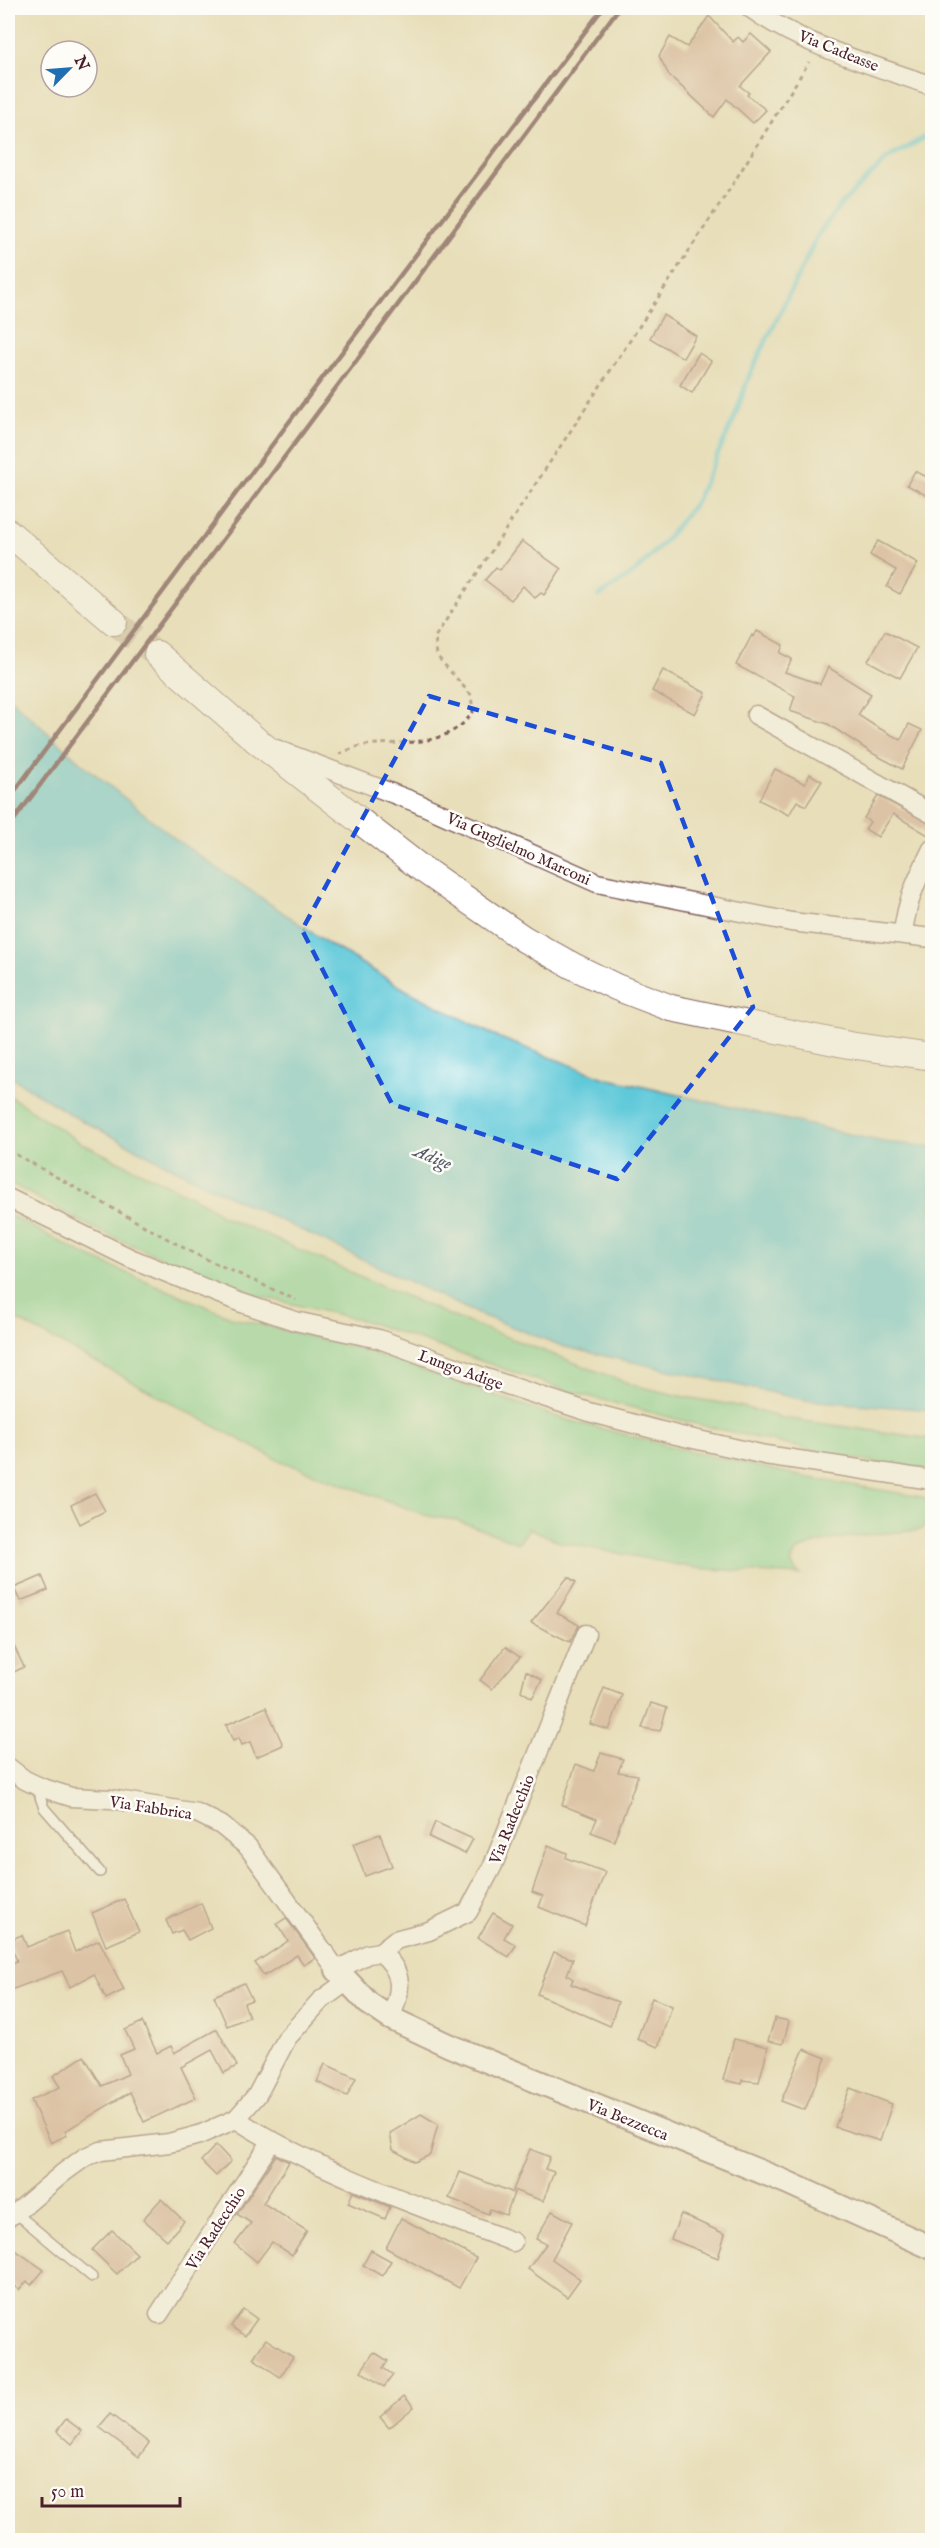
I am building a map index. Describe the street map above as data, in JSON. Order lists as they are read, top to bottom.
{
  "streets": {
    "street": [
      "Via Cadeasse",
      "Via Guglielmo Marconi",
      "Lungo Adige",
      "Via Fabbrica",
      "Via Radecchio",
      "Via Bezzecca"
    ]
  },
  "crossings": [
    ["Via Fabbrica", "Via Radecchio"],
    ["Via Fabbrica", "Via Bezzecca"],
    ["Via Radecchio", "Via Bezzecca"]
  ],
  "water": ["Adige"],
  "scale_bar": "50 m",
  "north": "top right"
}
